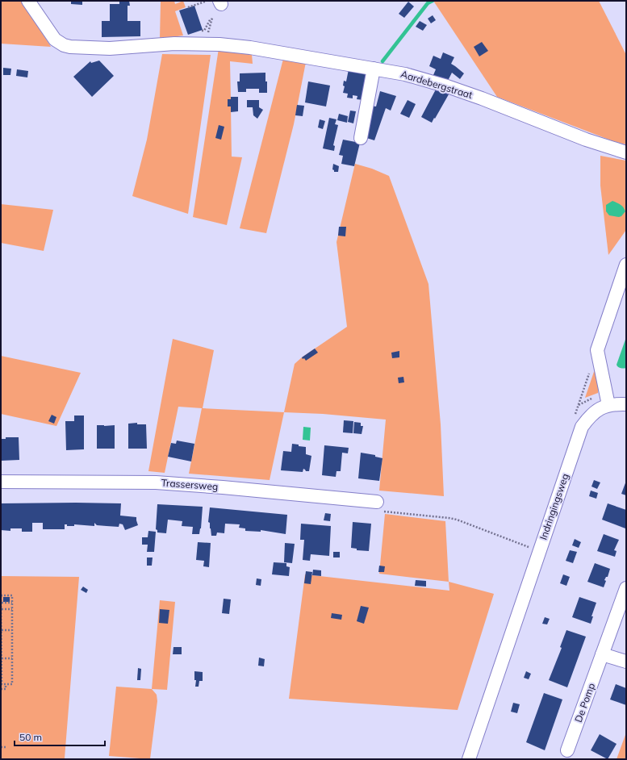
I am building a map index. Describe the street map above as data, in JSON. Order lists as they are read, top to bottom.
{
  "streets": {
    "street": [
      "Aardebergstraat",
      "Trassersweg",
      "Indringingsweg",
      "De Pomp"
    ]
  },
  "scale_bar": "50 m"
}
